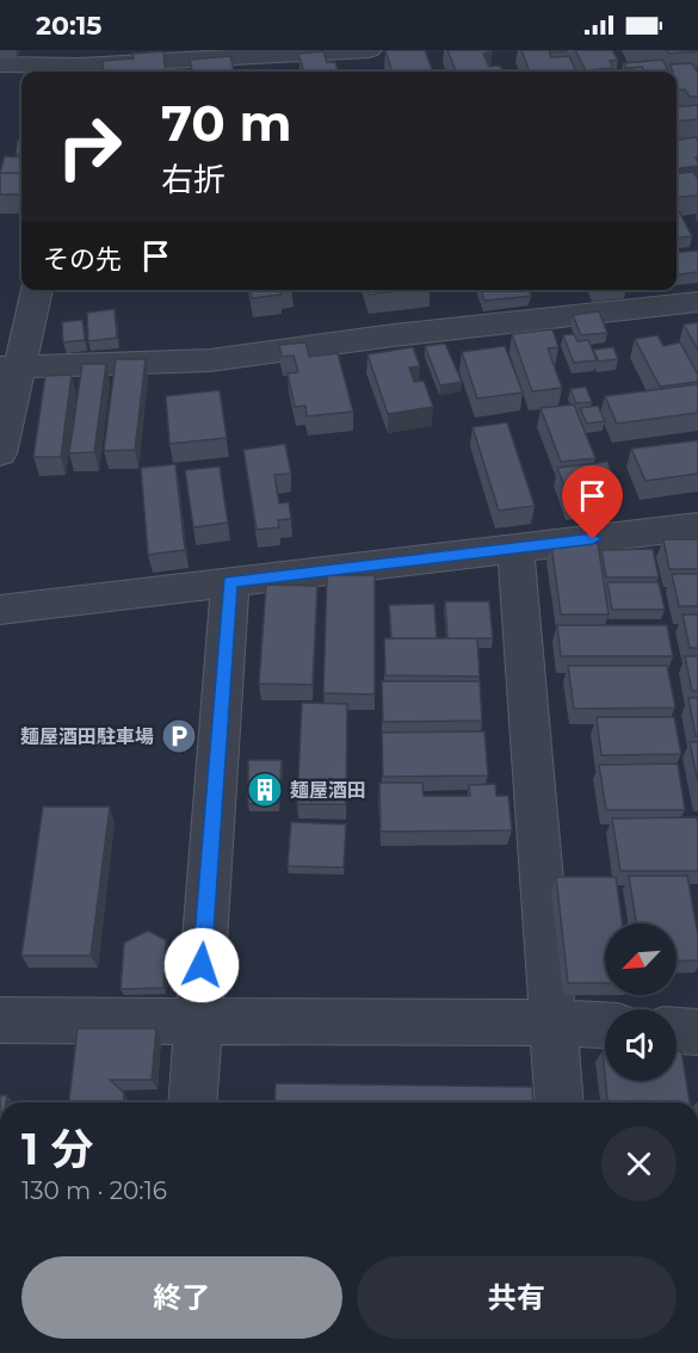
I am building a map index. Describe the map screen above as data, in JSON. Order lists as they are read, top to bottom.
{
  "places": {
    "parking": ["麺屋酒田駐車場"],
    "building": ["麺屋酒田"]
  },
  "north": "bottom left",
  "page": {
    "status": "20:15",
    "turn": ["70 m", "右折"],
    "then": "その先",
    "heading": ["1 分", "130 m · 20:16"],
    "buttons": ["終了", "共有"]
  }
}
